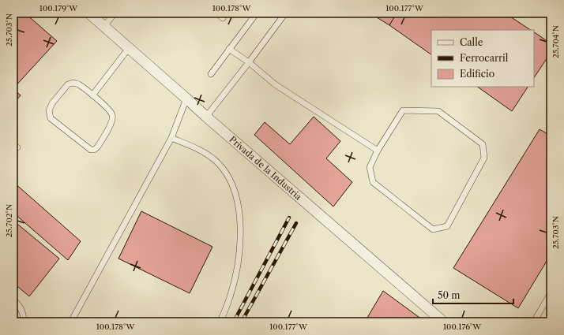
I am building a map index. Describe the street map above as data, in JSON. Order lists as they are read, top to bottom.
{
  "streets": {
    "street": ["Privada de la Industria"]
  },
  "legend": ["Calle", "Ferrocarril", "Edificio"],
  "scale_bar": "50 m",
  "coordinates": [
    "100.179°W",
    "100.178°W",
    "100.177°W",
    "25.703°N",
    "25.704°N",
    "25.702°N",
    "100.176°W"
  ]
}
